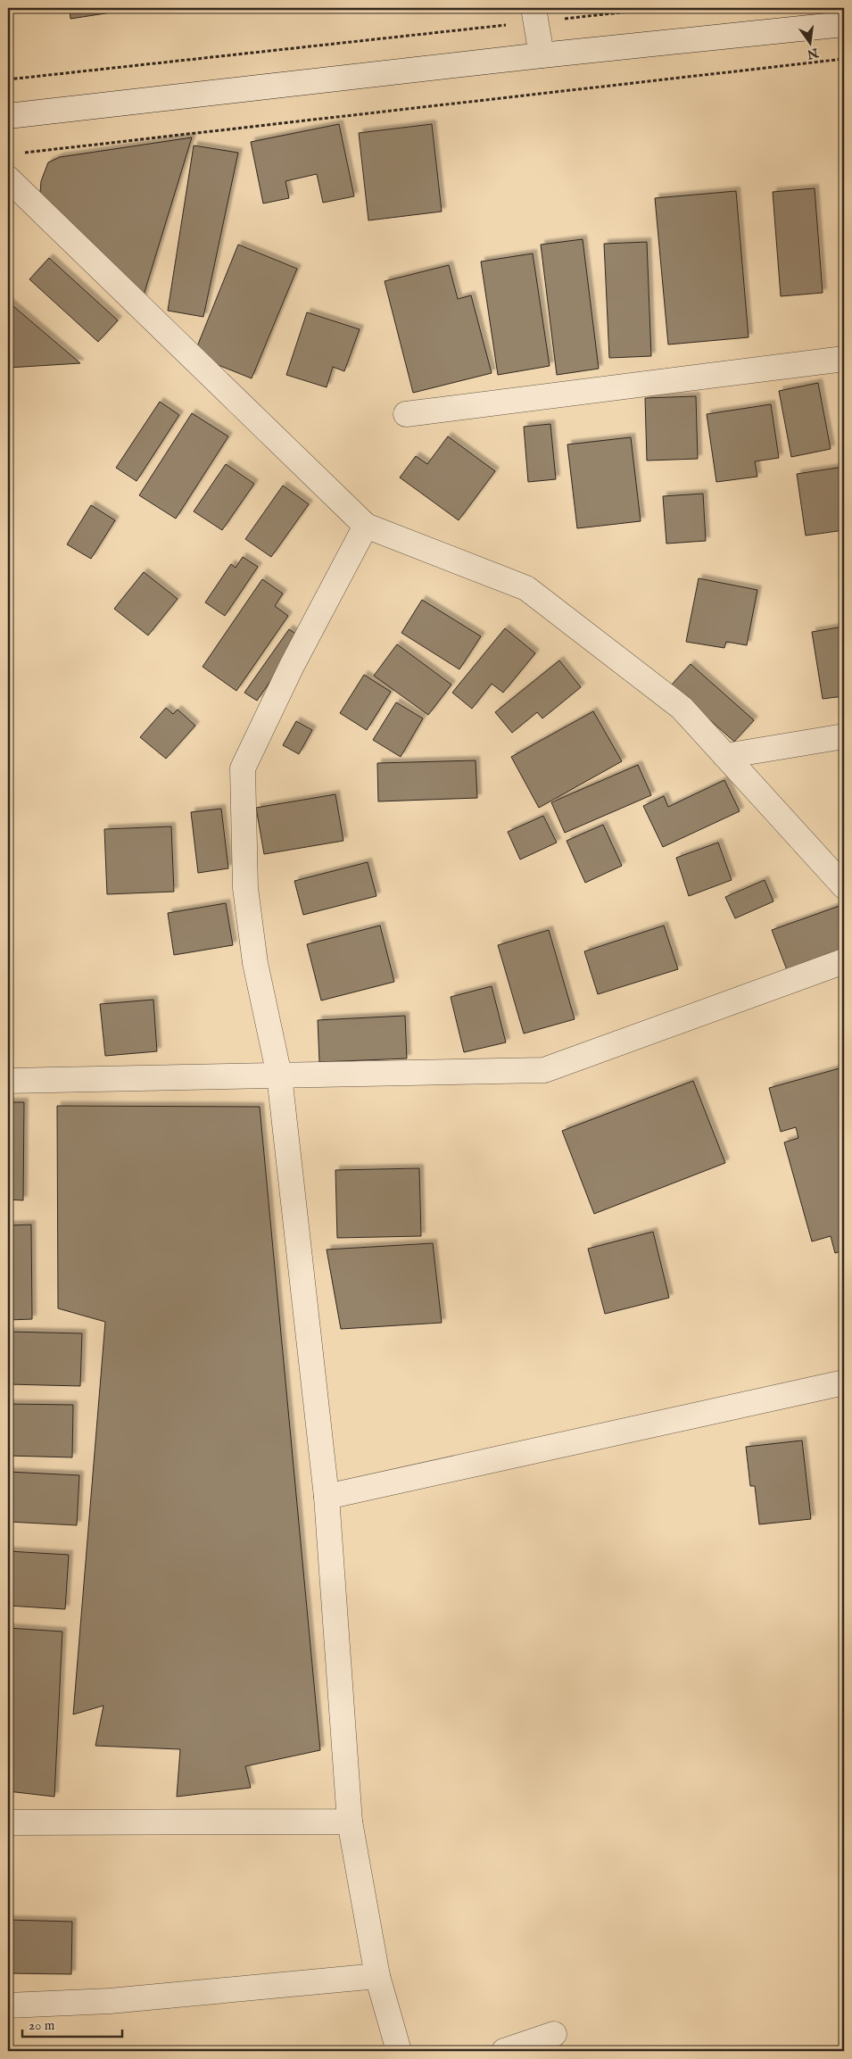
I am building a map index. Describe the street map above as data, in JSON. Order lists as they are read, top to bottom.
{
  "scale_bar": "20 m",
  "north": "bottom"
}
